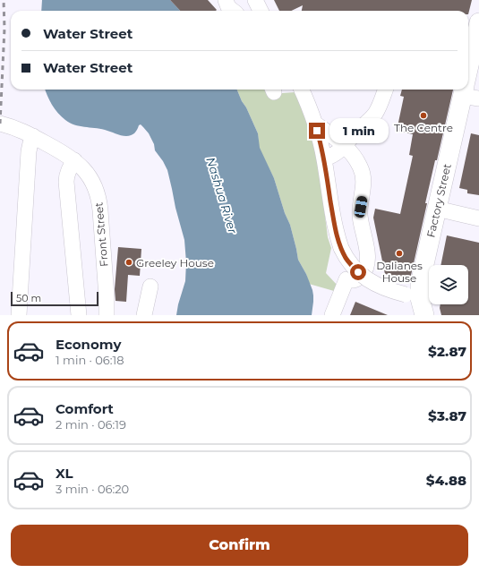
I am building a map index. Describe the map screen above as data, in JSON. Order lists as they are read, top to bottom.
{
  "streets": {
    "main road": ["Factory Street"],
    "street": ["Front Street"]
  },
  "water": ["Nashua River"],
  "places": ["The Centre", "Dalianes House", "Greeley House"],
  "scale_bar": "50 m",
  "page": {
    "banner": ["Water Street", "Water Street"],
    "bubble": "1 min",
    "scale": "50 m",
    "list": [
      {
        "name": "Economy",
        "note": "1 min · 06:18",
        "value": "$2.87"
      },
      {
        "name": "Comfort",
        "note": "2 min · 06:19",
        "value": "$3.87"
      },
      {
        "name": "XL",
        "note": "3 min · 06:20",
        "value": "$4.88"
      }
    ],
    "buttons": "Confirm"
  }
}
